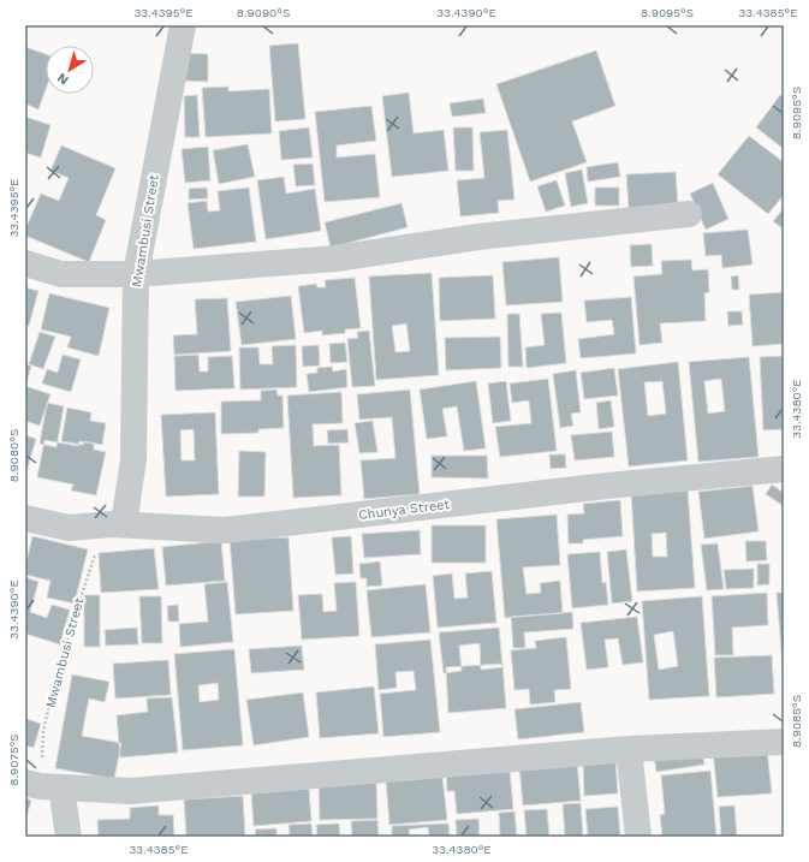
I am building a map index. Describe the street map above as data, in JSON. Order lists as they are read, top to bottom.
{
  "streets": {
    "street": ["Mwambusi Street", "Chunya Street"]
  },
  "crossings": [
    ["Mwambusi Street", "Chunya Street"]
  ],
  "north": "bottom left",
  "coordinates": [
    "33.4395°E",
    "8.9090°S",
    "33.4390°E",
    "8.9095°S",
    "33.4385°E",
    "33.4380°E",
    "8.9080°S",
    "8.9085°S",
    "8.9075°S"
  ]
}
